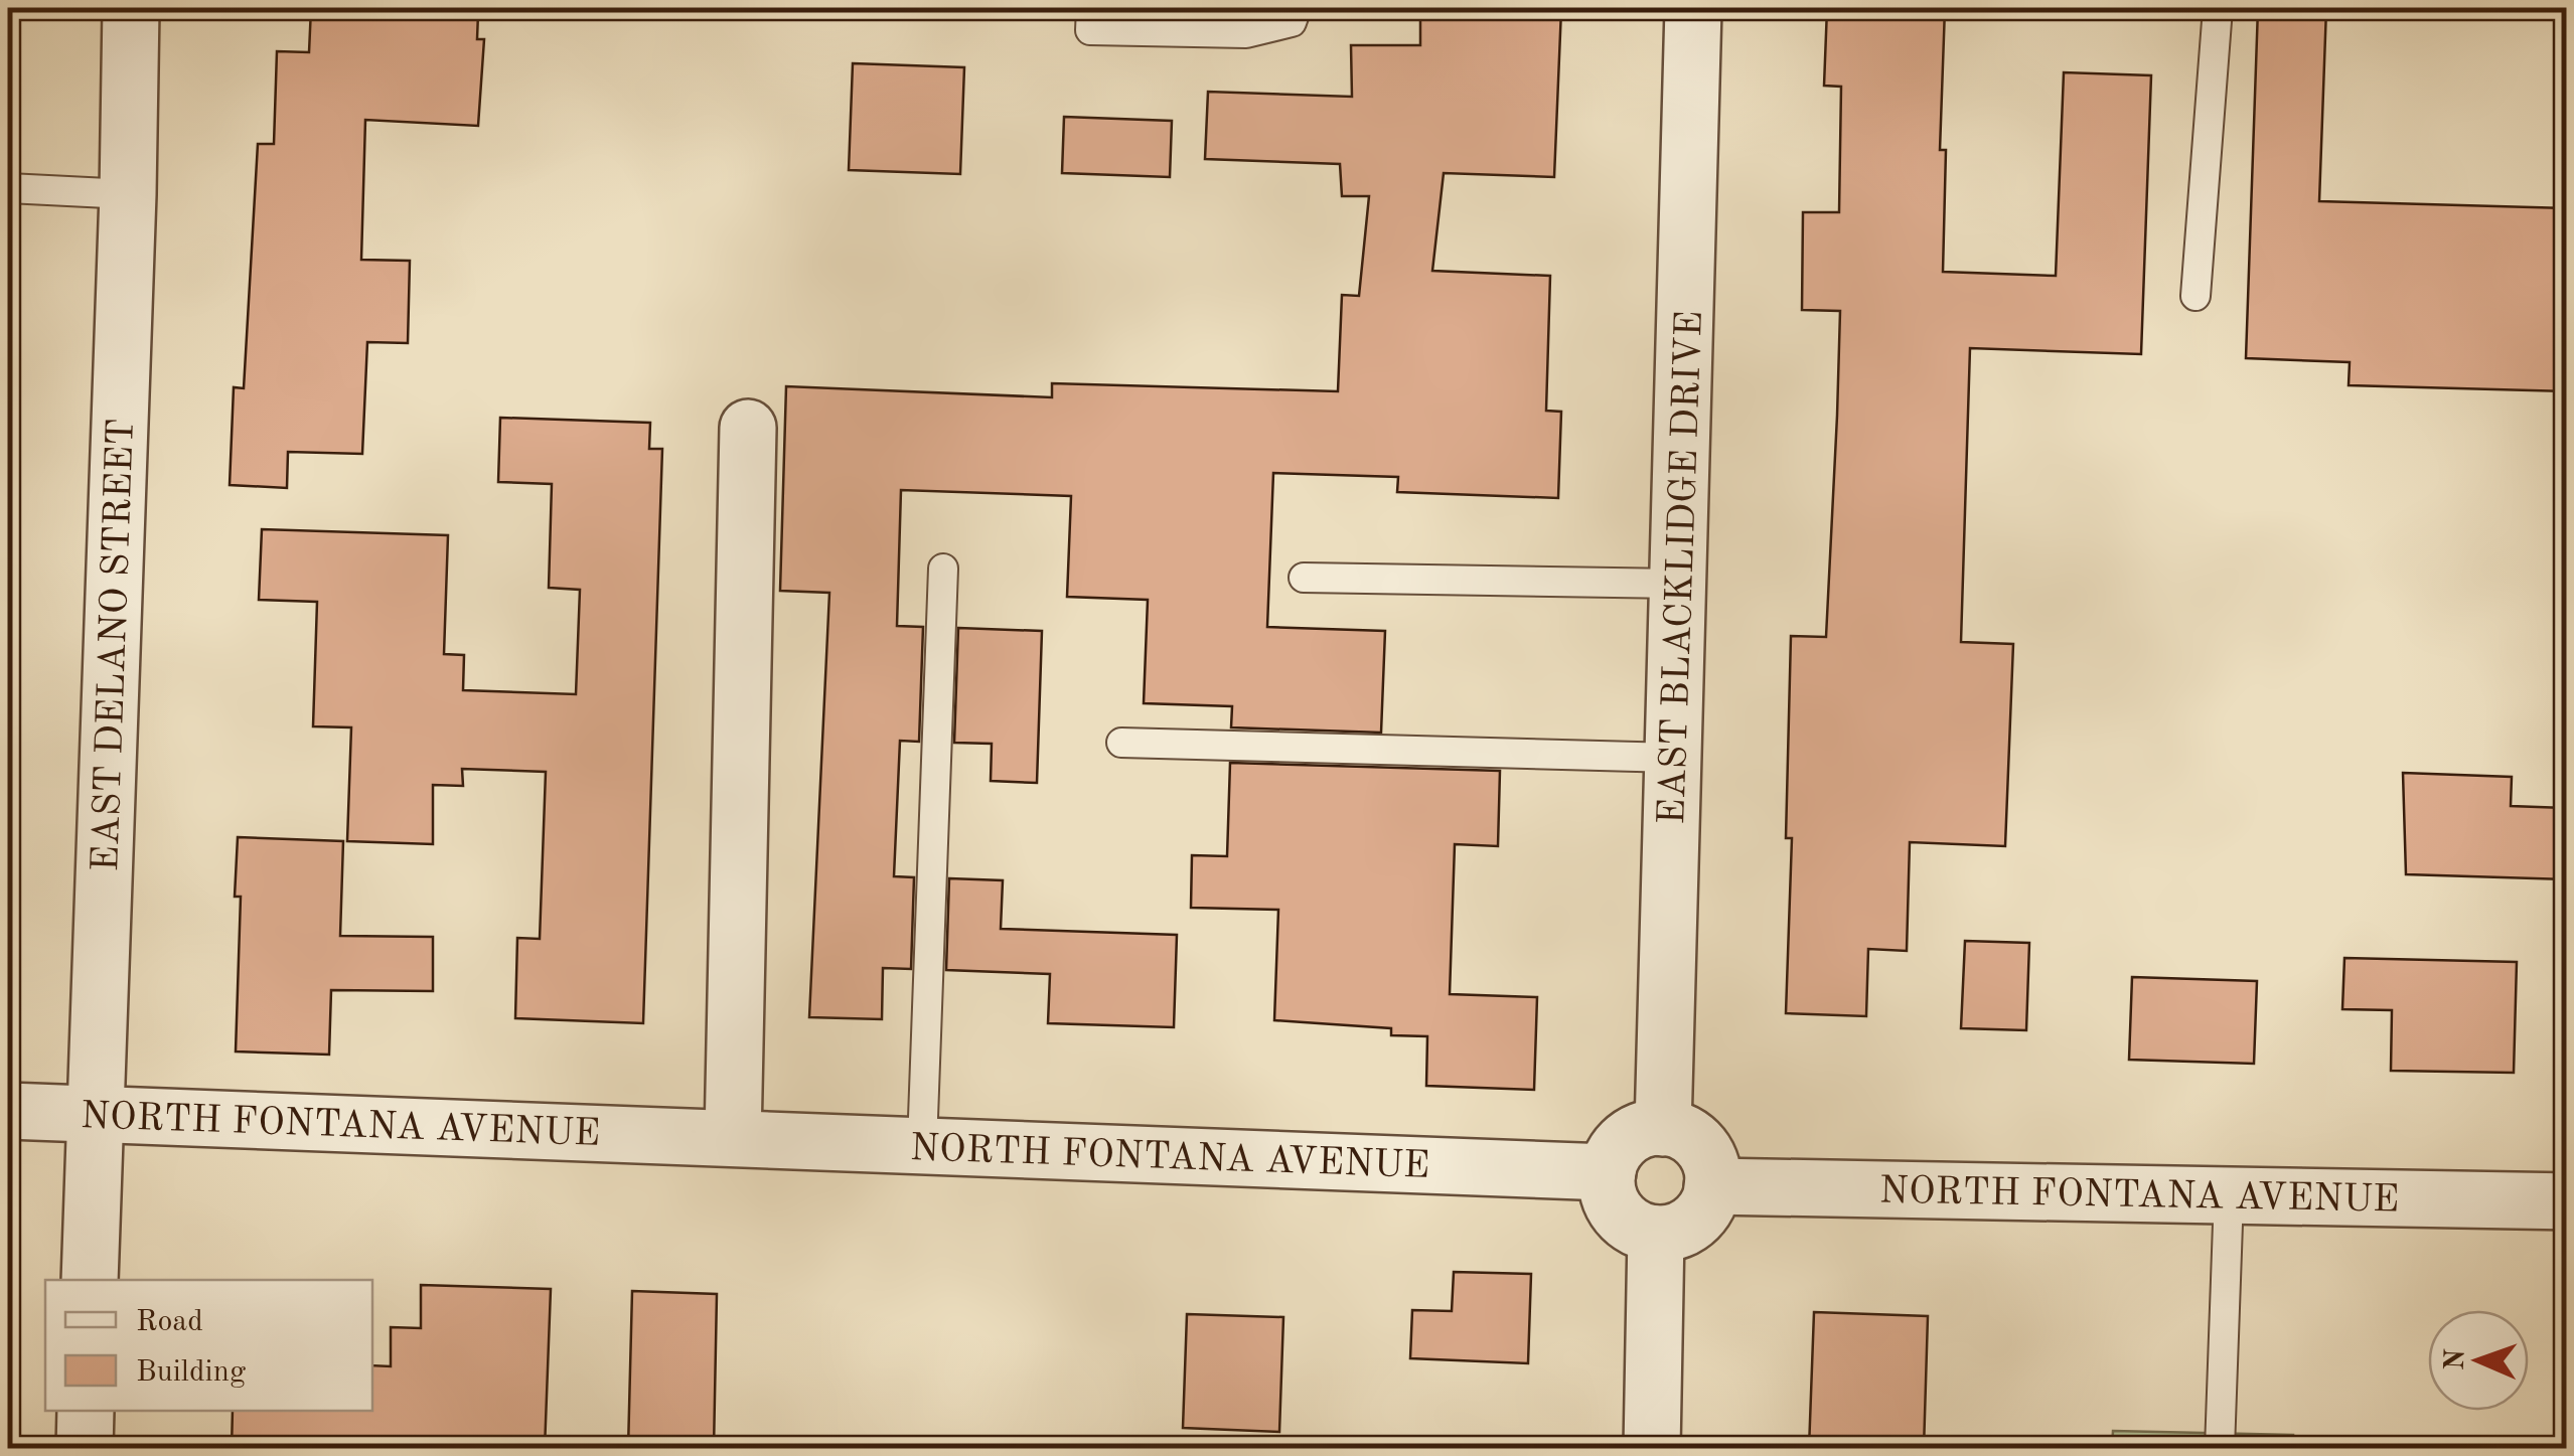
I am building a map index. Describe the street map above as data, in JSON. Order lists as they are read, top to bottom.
{
  "streets": {
    "street": ["EAST BLACKLIDGE DRIVE", "EAST DELANO STREET", "NORTH FONTANA AVENUE"]
  },
  "crossings": [
    ["EAST BLACKLIDGE DRIVE", "NORTH FONTANA AVENUE"],
    ["EAST DELANO STREET", "NORTH FONTANA AVENUE"]
  ],
  "legend": ["Road", "Building"],
  "north": "left"
}
